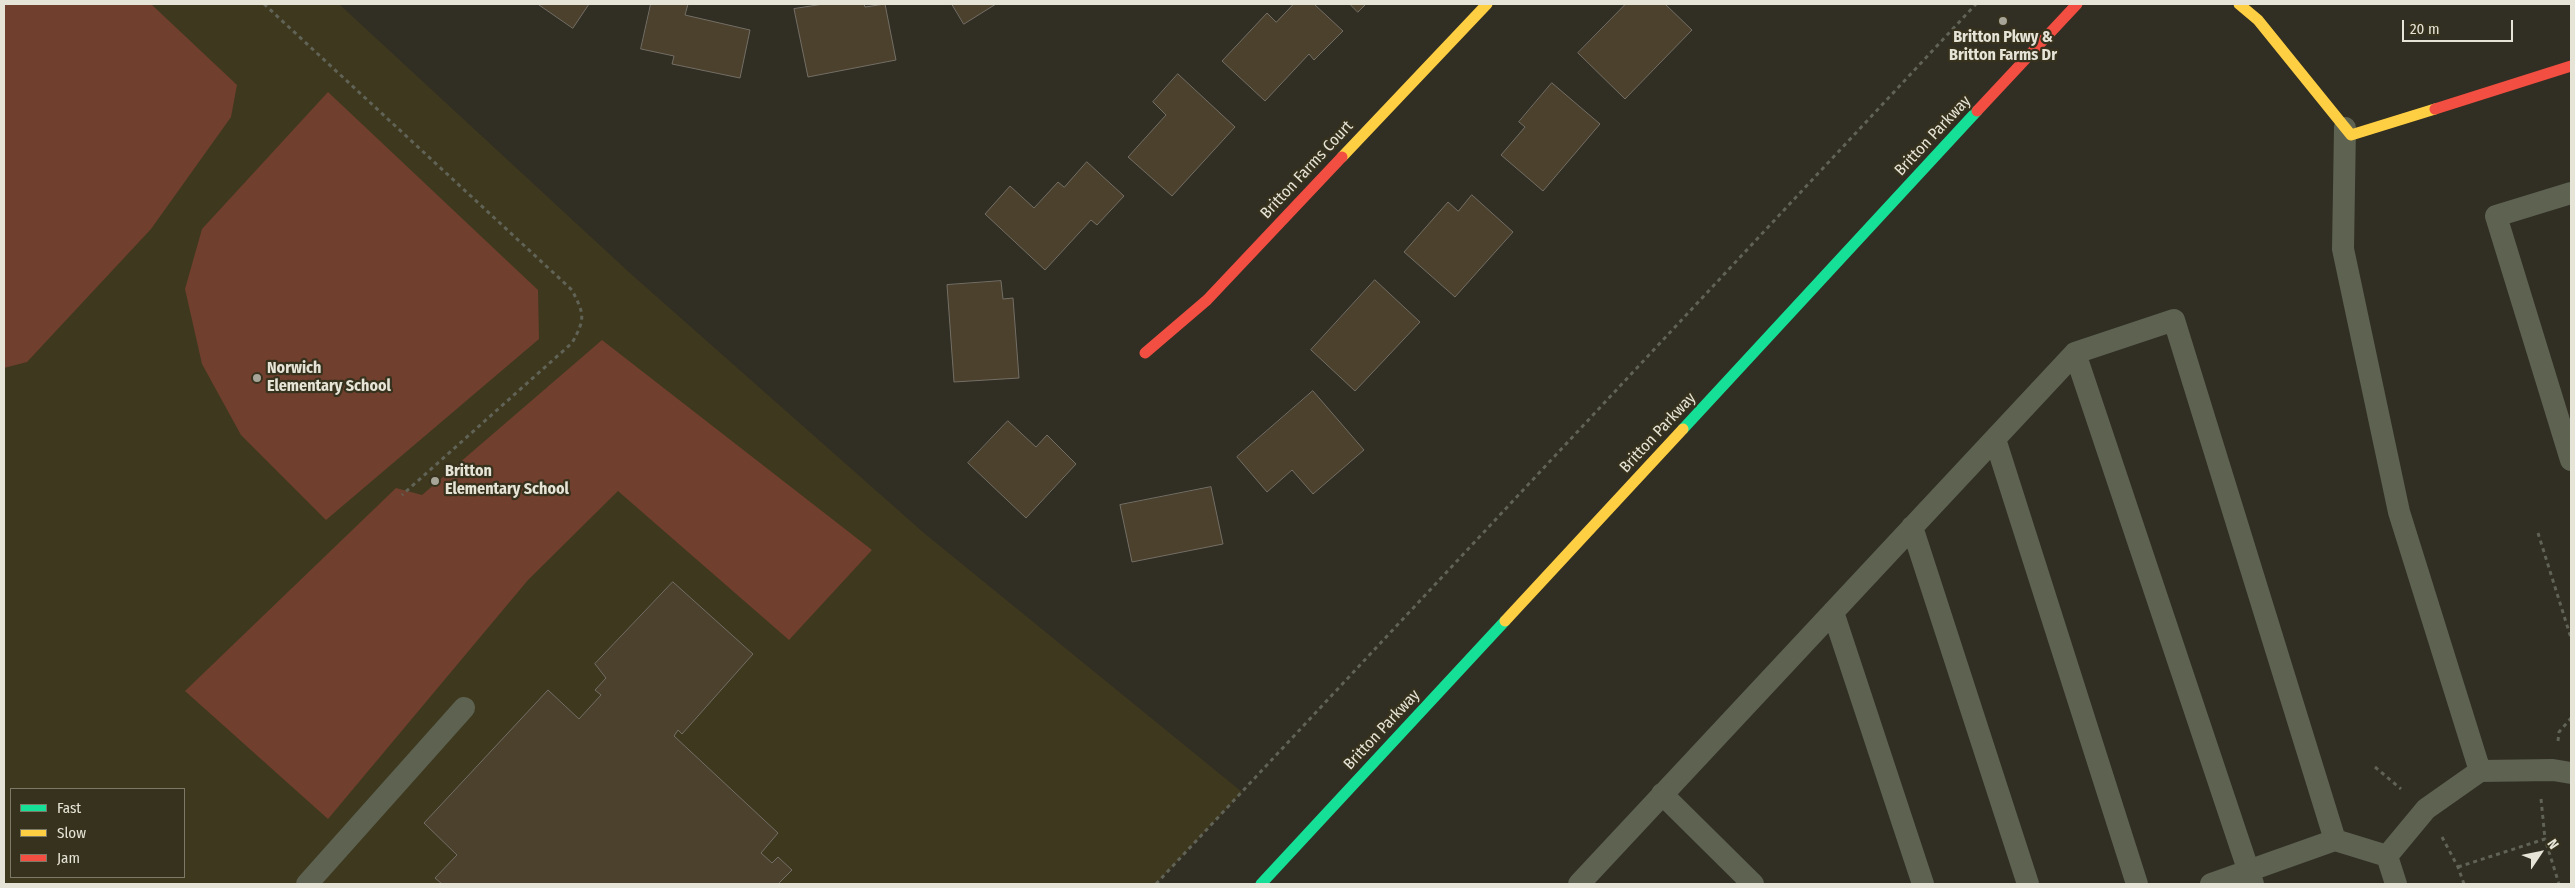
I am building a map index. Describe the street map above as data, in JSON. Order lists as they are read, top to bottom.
{
  "streets": {
    "main road": ["Britton Parkway", "Britton Farms Court"]
  },
  "places": ["Britton Pkwy & Britton Farms Dr", "Norwich Elementary School", "Britton Elementary School"],
  "legend": ["Fast", "Slow", "Jam"],
  "scale_bar": "20 m",
  "north": "top right"
}
